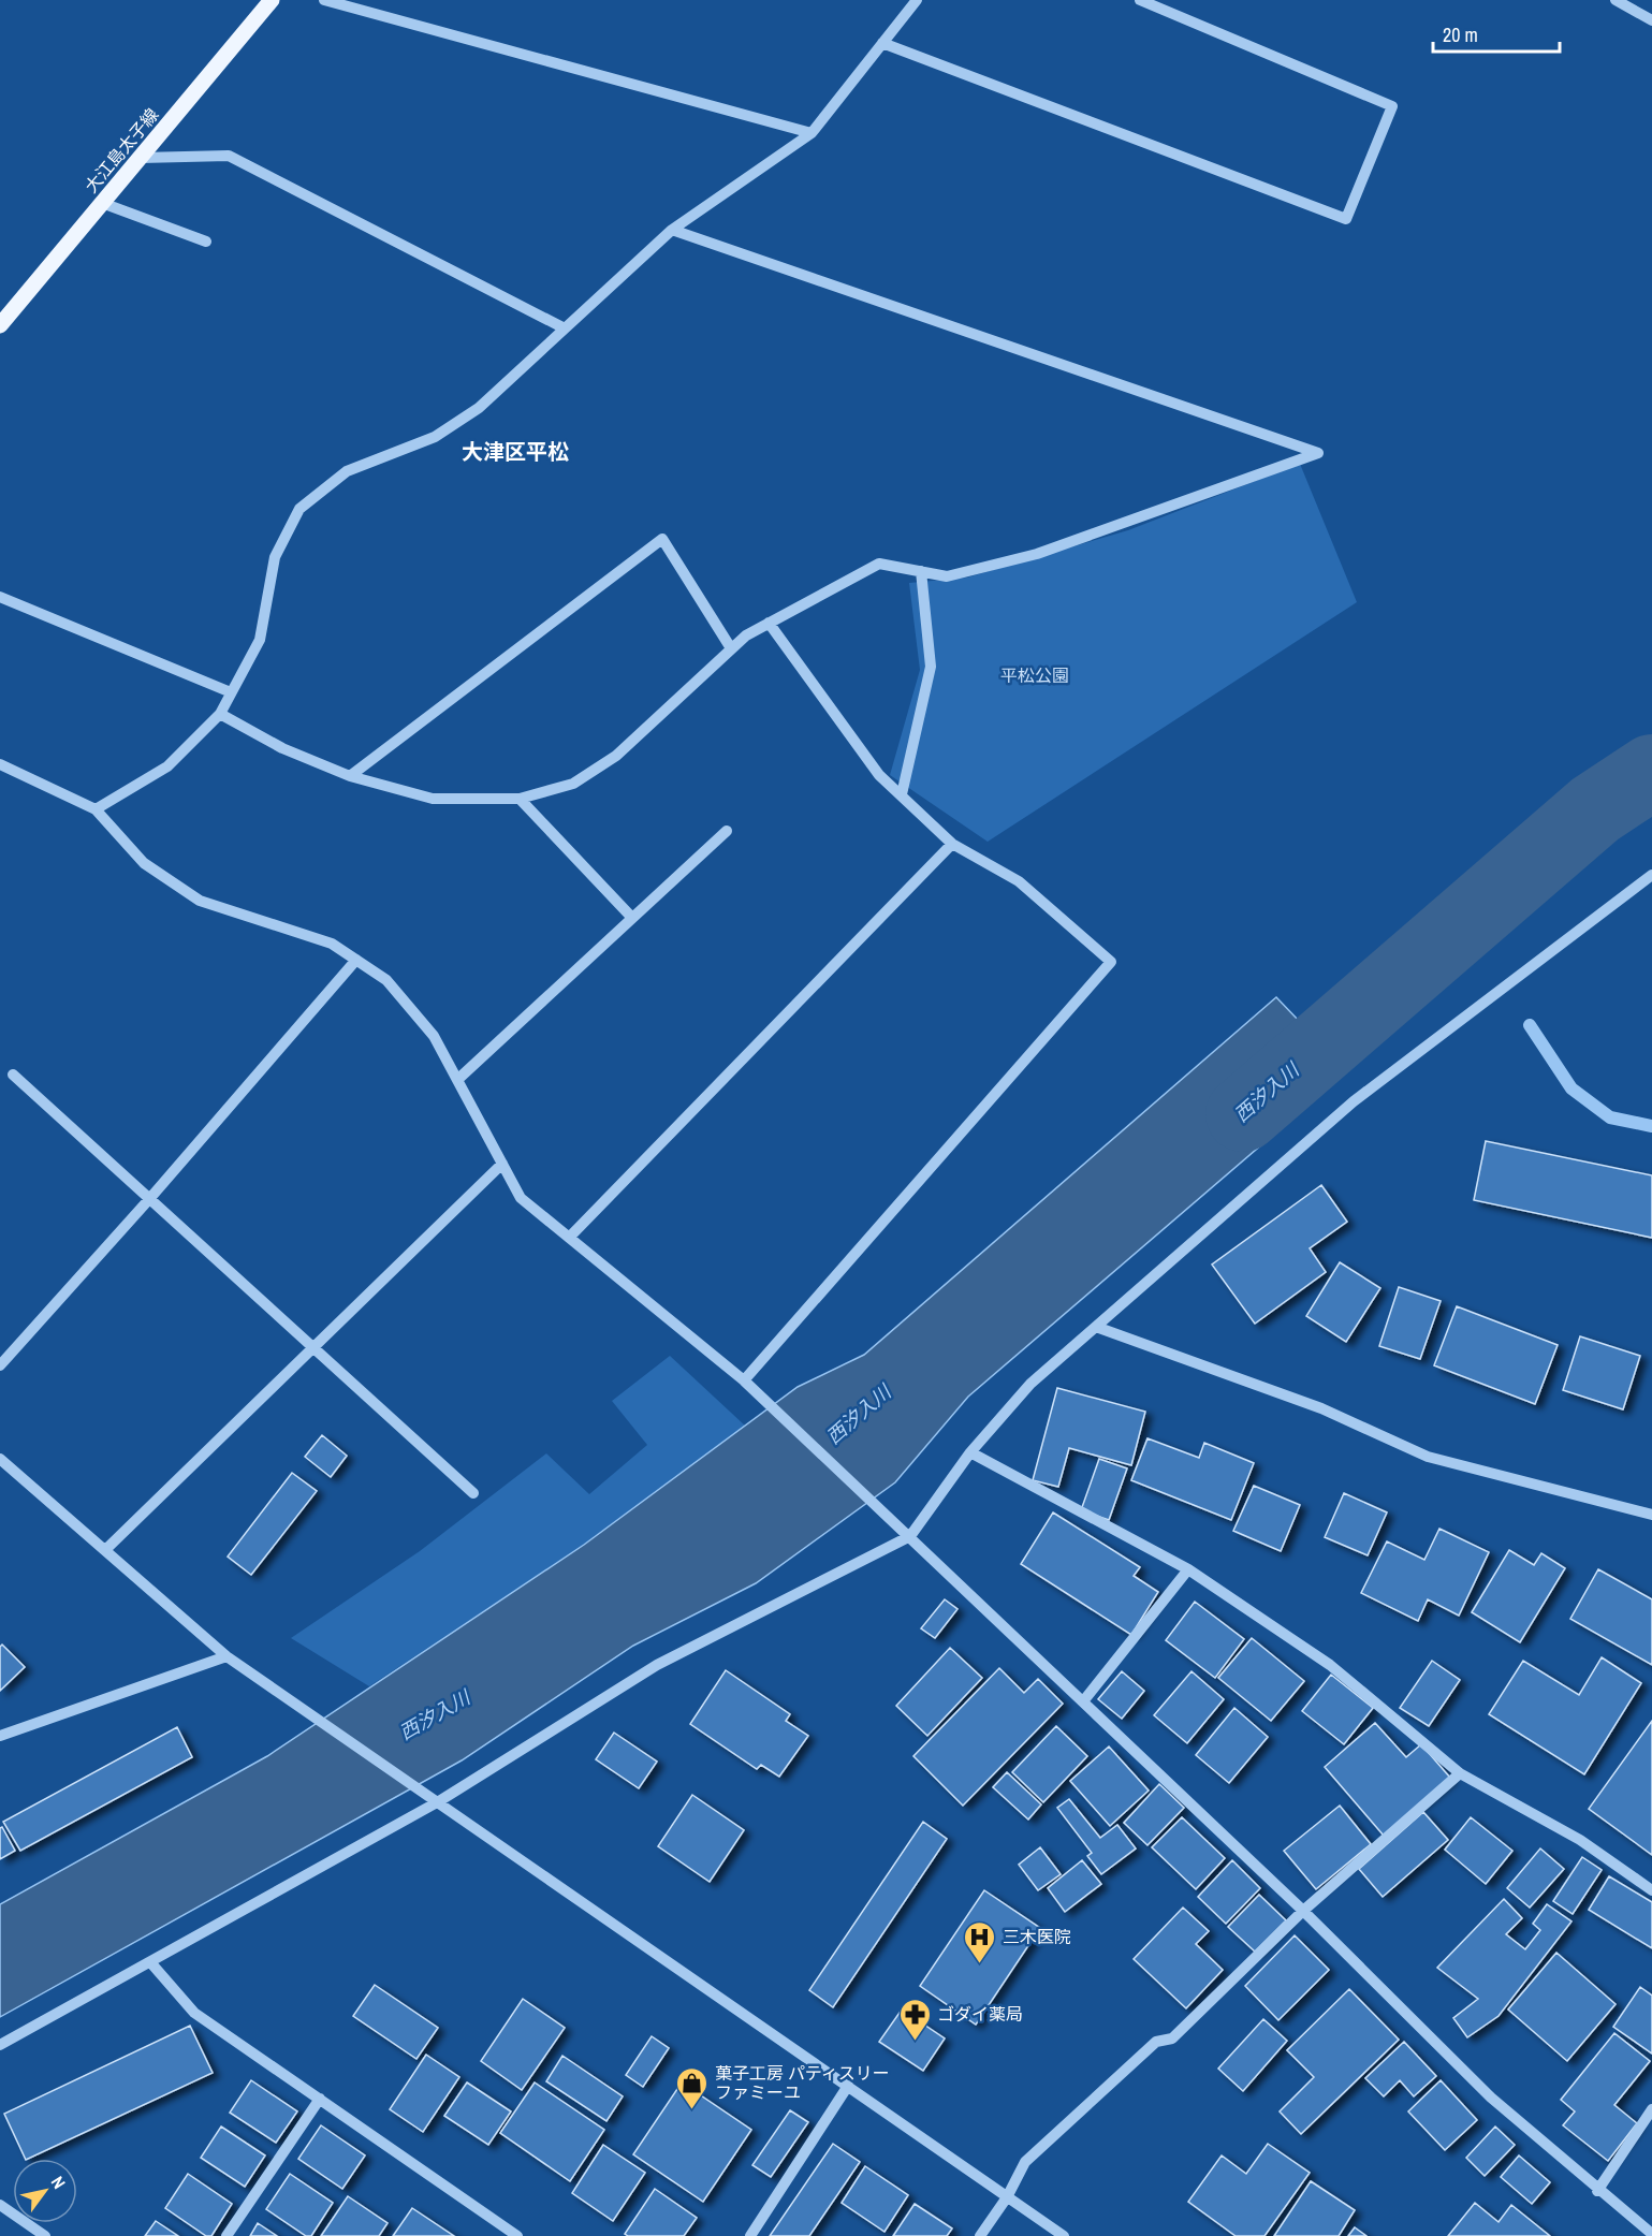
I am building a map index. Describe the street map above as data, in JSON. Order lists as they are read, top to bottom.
{
  "streets": {
    "main road": ["大江島太子線"]
  },
  "districts": ["大津区平松"],
  "water": ["西汐入川"],
  "parks": ["平松公園"],
  "places": {
    "hospital": ["三木医院"],
    "pharmacy": ["ゴダイ薬局"],
    "shop": ["菓子工房 パティスリー ファミーユ"]
  },
  "scale_bar": "20 m",
  "north": "top right"
}
